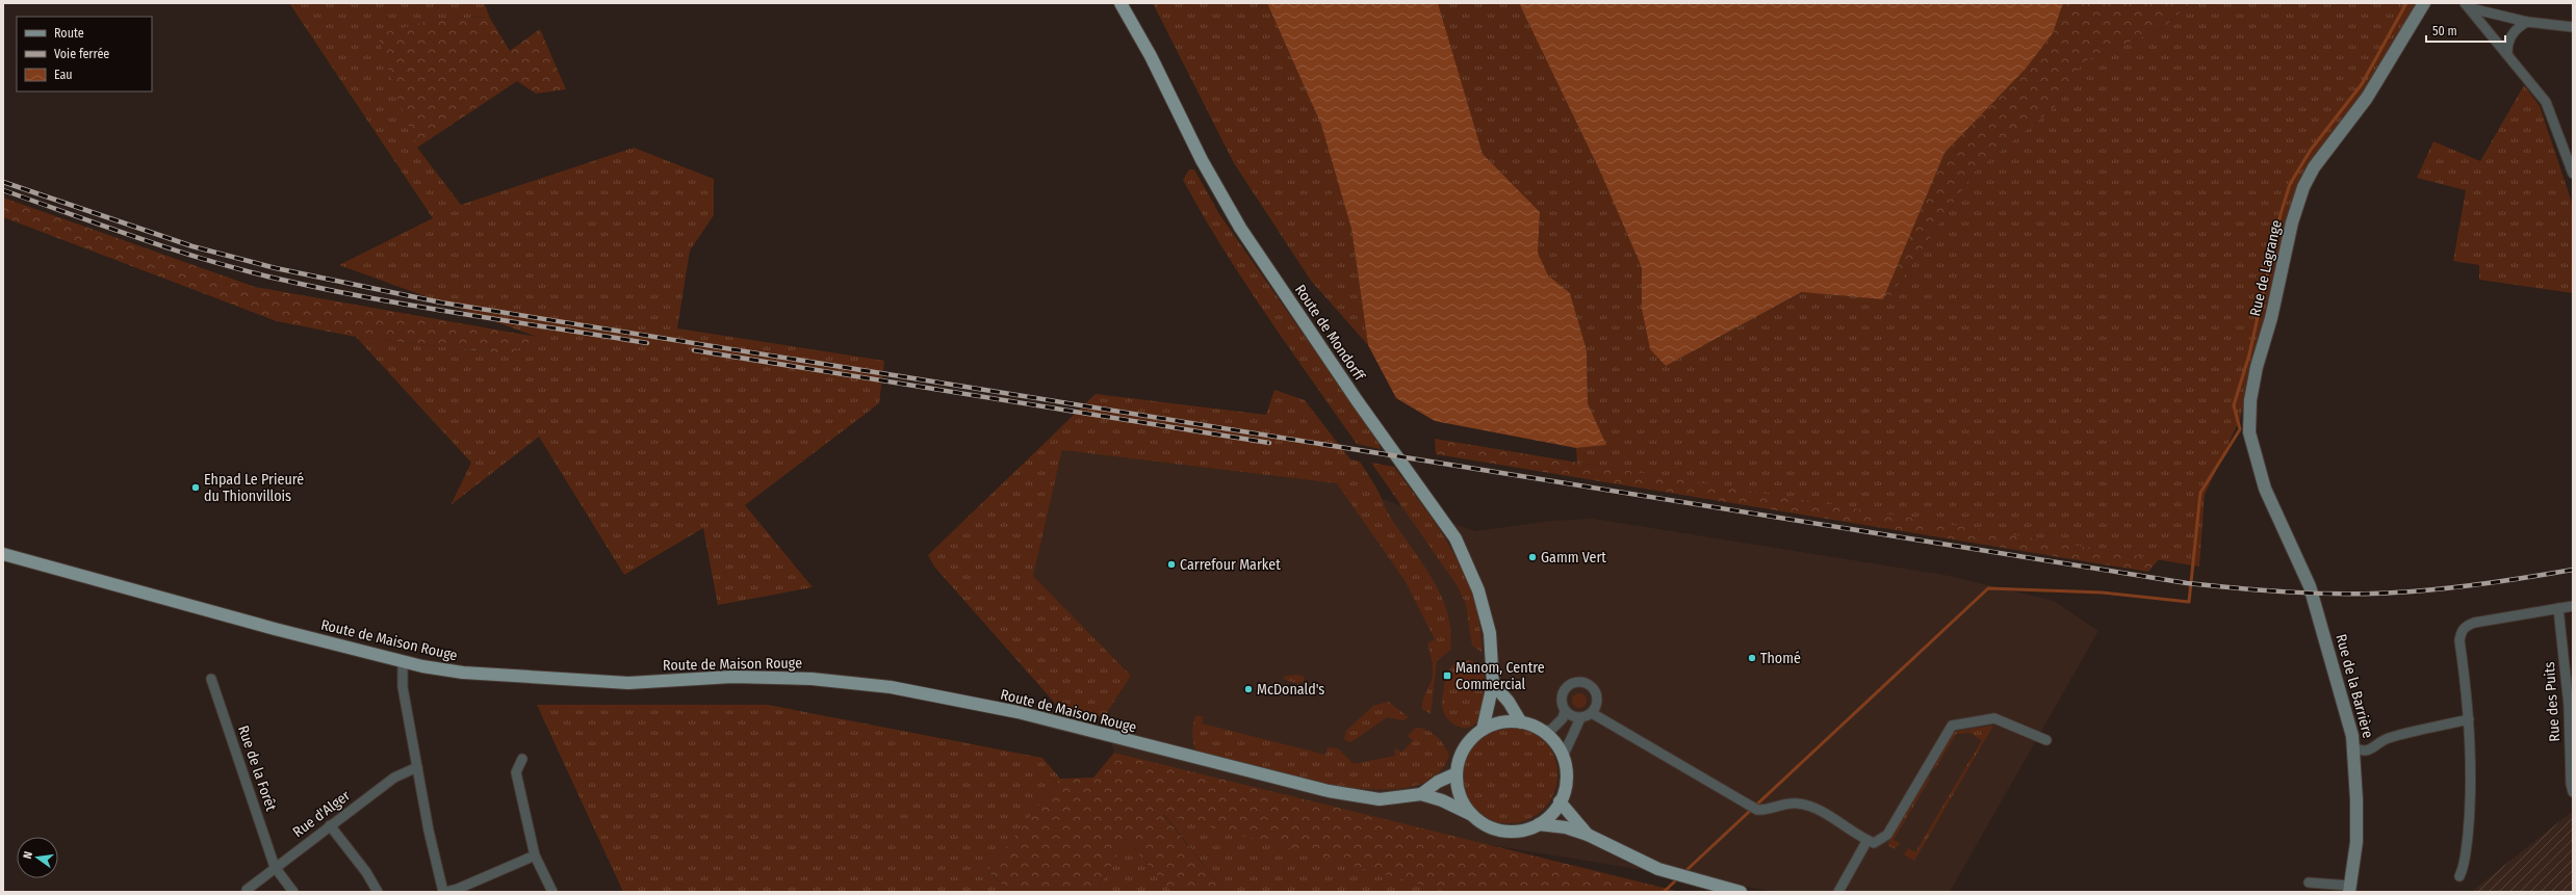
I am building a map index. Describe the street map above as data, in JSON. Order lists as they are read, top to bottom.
{
  "streets": {
    "main road": ["Route de Mondorff", "Route de Maison Rouge"],
    "street": [
      "Rue de Lagrange",
      "Rue de la Barrière",
      "Rue des Puits",
      "Rue de la Forêt",
      "Rue d'Alger"
    ]
  },
  "crossings": [
    ["Rue de Lagrange", "Rue de la Barrière"],
    ["Rue de la Forêt", "Rue d'Alger"]
  ],
  "places": {
    "other": [
      "Ehpad Le Prieuré du Thionvillois",
      "Gamm Vert",
      "Carrefour Market",
      "Thomé",
      "McDonald's"
    ],
    "transit": ["Manom, Centre Commercial"]
  },
  "legend": ["Route", "Voie ferrée", "Eau"],
  "scale_bar": "50 m",
  "north": "left"
}
